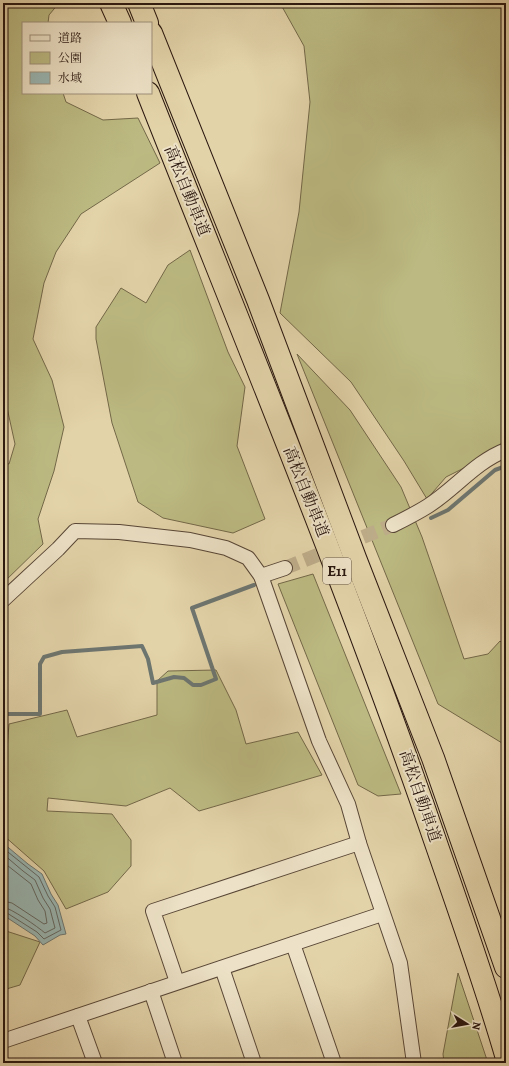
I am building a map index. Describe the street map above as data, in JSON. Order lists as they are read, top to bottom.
{
  "streets": {
    "highway": ["高松自動車道", "E11"]
  },
  "legend": ["道路", "公園", "水域"],
  "north": "right"
}
